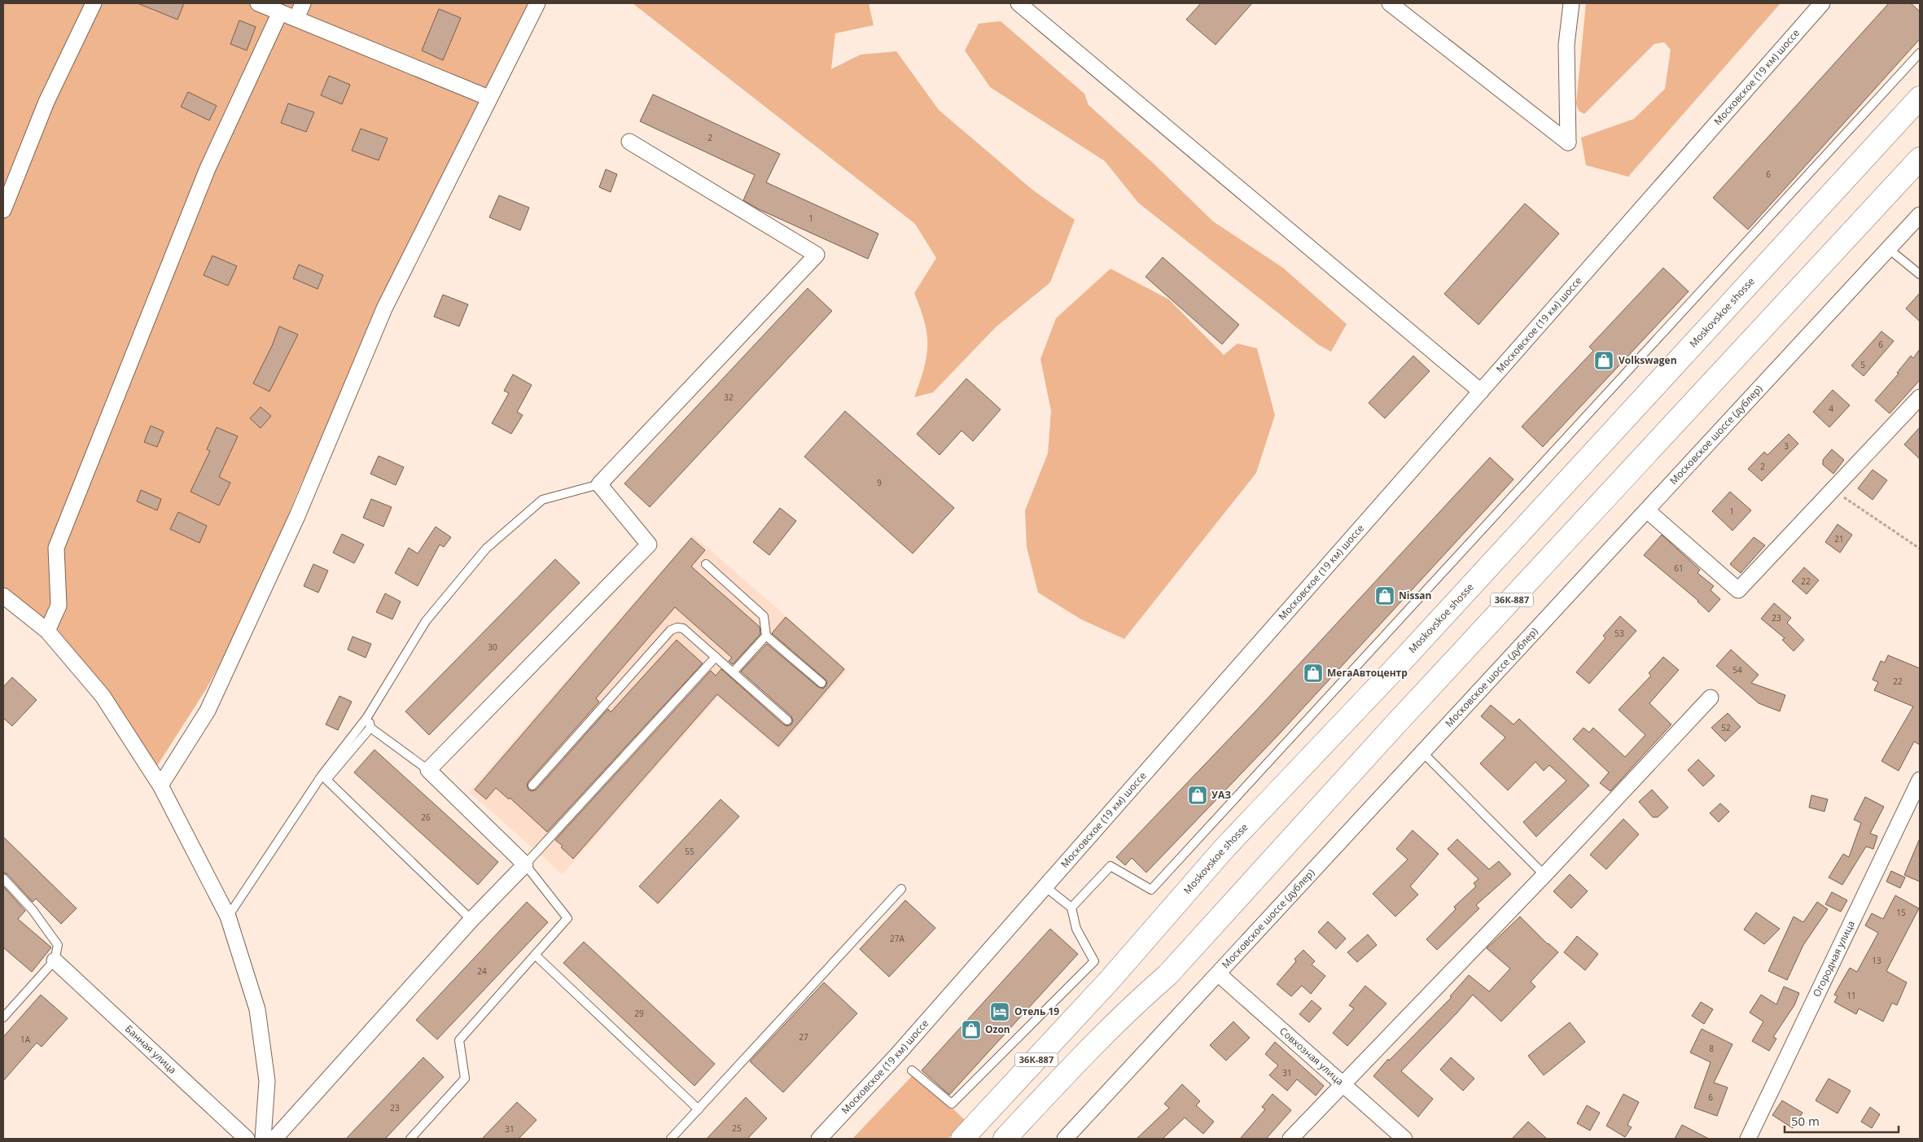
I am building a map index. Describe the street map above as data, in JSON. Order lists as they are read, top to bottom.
{
  "streets": {
    "main road": ["Moskovskoe shosse", "36К-887"],
    "street": [
      "Московское (19 км) шоссе",
      "Московское шоссе (дублер)",
      "Огородная улица",
      "Банная улица",
      "Совхозная улица"
    ]
  },
  "crossings": [
    ["Московское шоссе (дублер)", "Совхозная улица"]
  ],
  "places": {
    "shop": [
      "Volkswagen",
      "Nissan",
      "МегаАвтоцентр",
      "УАЗ",
      "Ozon"
    ],
    "hotel": ["Отель 19"]
  },
  "house_numbers": [
    "2",
    "6",
    "1",
    "6",
    "5",
    "32",
    "4",
    "3",
    "2",
    "9",
    "1",
    "21",
    "61",
    "22",
    "23",
    "53",
    "30",
    "54",
    "22",
    "52",
    "26",
    "55",
    "15",
    "27А",
    "13",
    "24",
    "11",
    "29",
    "27",
    "1А",
    "8",
    "31",
    "6",
    "23",
    "25",
    "31"
  ],
  "scale_bar": "50 m"
}
